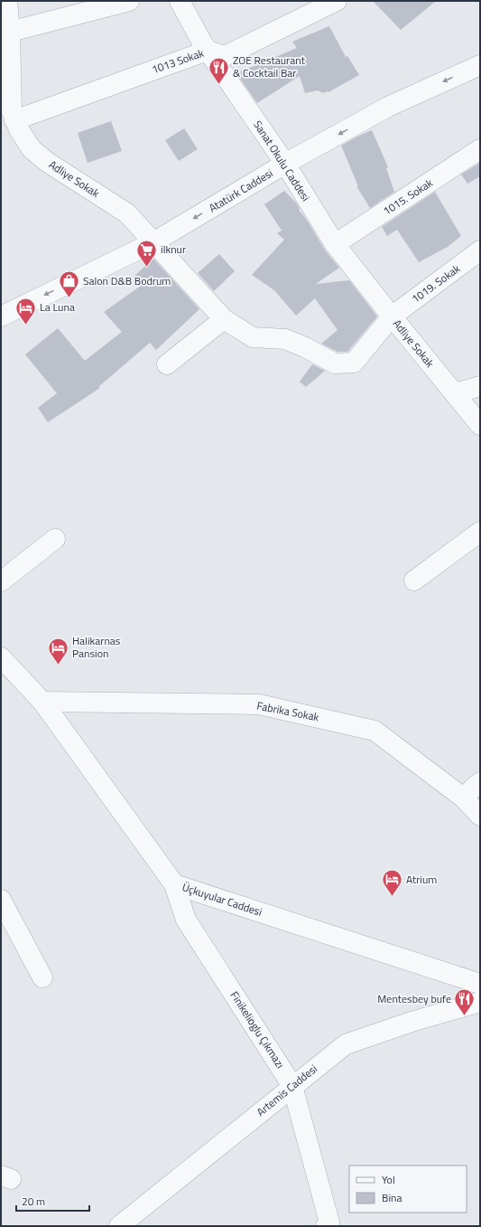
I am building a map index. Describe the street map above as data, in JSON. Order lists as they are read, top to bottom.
{
  "streets": {
    "street": [
      "1013 Sokak",
      "Sanat Okulu Caddesi",
      "Adliye Sokak",
      "Atatürk Caddesi",
      "1015. Sokak",
      "1019. Sokak",
      "Fabrika Sokak",
      "Üçkuyular Caddesi",
      "Finikelioglu Çıkmazı",
      "Artemis Caddesi"
    ]
  },
  "crossings": [
    ["1013 Sokak", "Sanat Okulu Caddesi"],
    ["1013 Sokak", "Adliye Sokak"],
    ["Sanat Okulu Caddesi", "Adliye Sokak"],
    ["Sanat Okulu Caddesi", "Atatürk Caddesi"],
    ["Sanat Okulu Caddesi", "1015. Sokak"],
    ["Sanat Okulu Caddesi", "1019. Sokak"],
    ["Adliye Sokak", "Atatürk Caddesi"],
    ["Adliye Sokak", "1019. Sokak"],
    ["Fabrika Sokak", "Üçkuyular Caddesi"],
    ["Üçkuyular Caddesi", "Finikelioglu Çıkmazı"],
    ["Finikelioglu Çıkmazı", "Artemis Caddesi"]
  ],
  "one_way": ["Atatürk Caddesi"],
  "places": {
    "restaurant": ["ZOE Restaurant & Cocktail Bar", "Mentesbey bufe"],
    "supermarket": ["ilknur"],
    "shop": ["Salon D&B Bodrum"],
    "hotel": ["La Luna", "Halikarnas Pansion", "Atrium"]
  },
  "legend": ["Yol", "Bina"],
  "scale_bar": "20 m"
}
